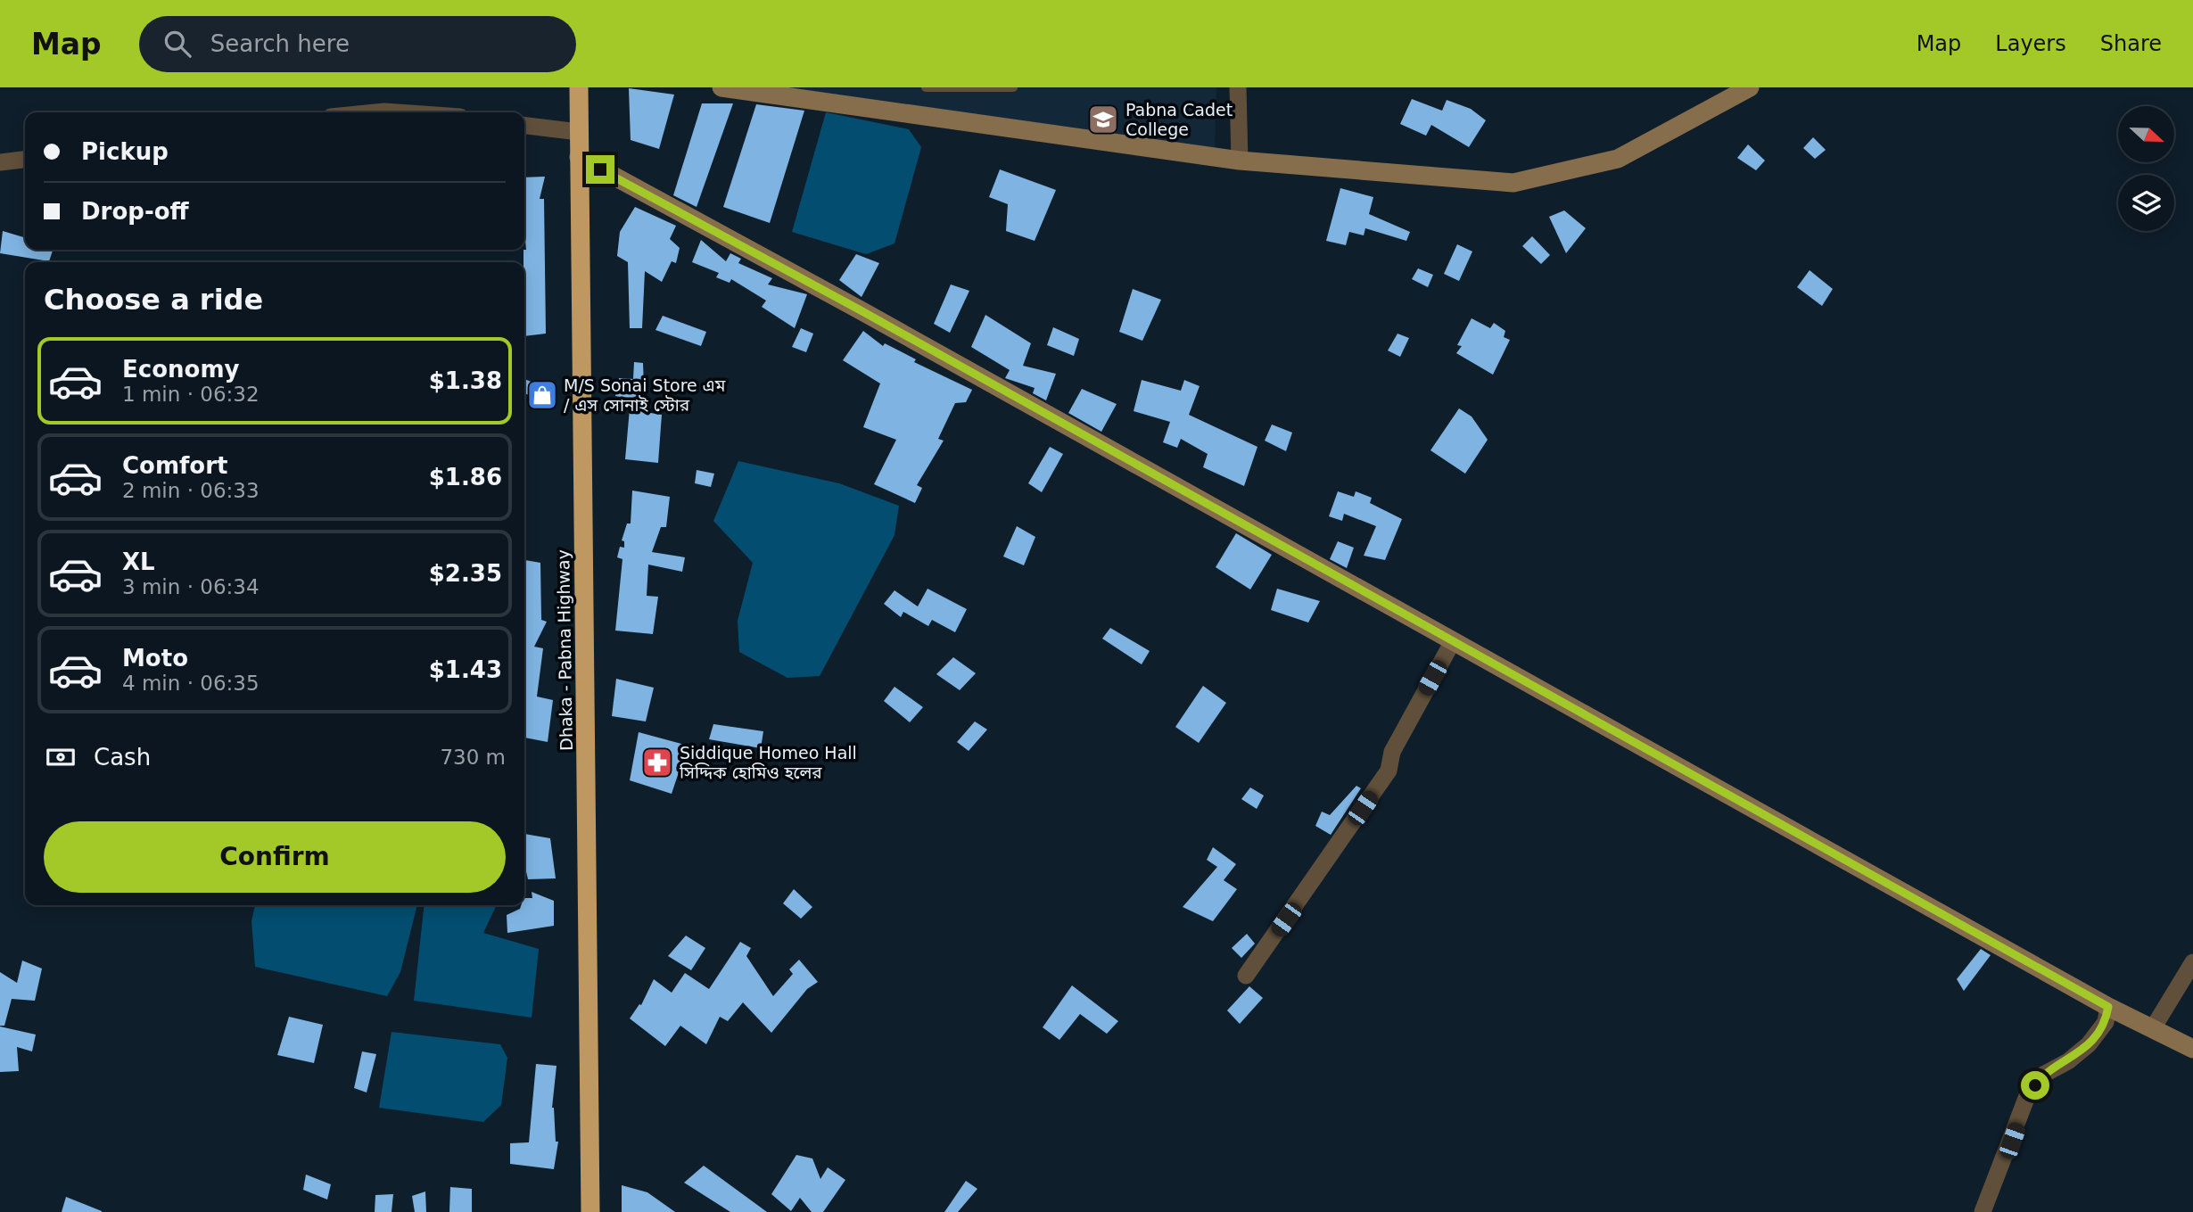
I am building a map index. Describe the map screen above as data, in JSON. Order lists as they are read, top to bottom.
{
  "streets": {
    "highway": ["Dhaka - Pabna Highway"]
  },
  "places": {
    "school or university": ["Pabna Cadet College"],
    "shop": ["M/S Sonai Store এম / এস সোনাই স্টোর"],
    "pharmacy": ["Siddique Homeo Hall সিদ্দিক হোমিও হলের"]
  },
  "north": "right",
  "page": {
    "header": "Map",
    "search": "Search here",
    "nav": ["Map", "Layers", "Share"],
    "banner": ["Pickup", "Drop-off"],
    "heading": "Choose a ride",
    "list": [
      {
        "name": "Economy",
        "note": "1 min · 06:32",
        "value": "$1.38"
      },
      {
        "name": "Comfort",
        "note": "2 min · 06:33",
        "value": "$1.86"
      },
      {
        "name": "XL",
        "note": "3 min · 06:34",
        "value": "$2.35"
      },
      {
        "name": "Moto",
        "note": "4 min · 06:35",
        "value": "$1.43"
      }
    ],
    "pay": ["Cash", "730 m"],
    "buttons": "Confirm"
  }
}
